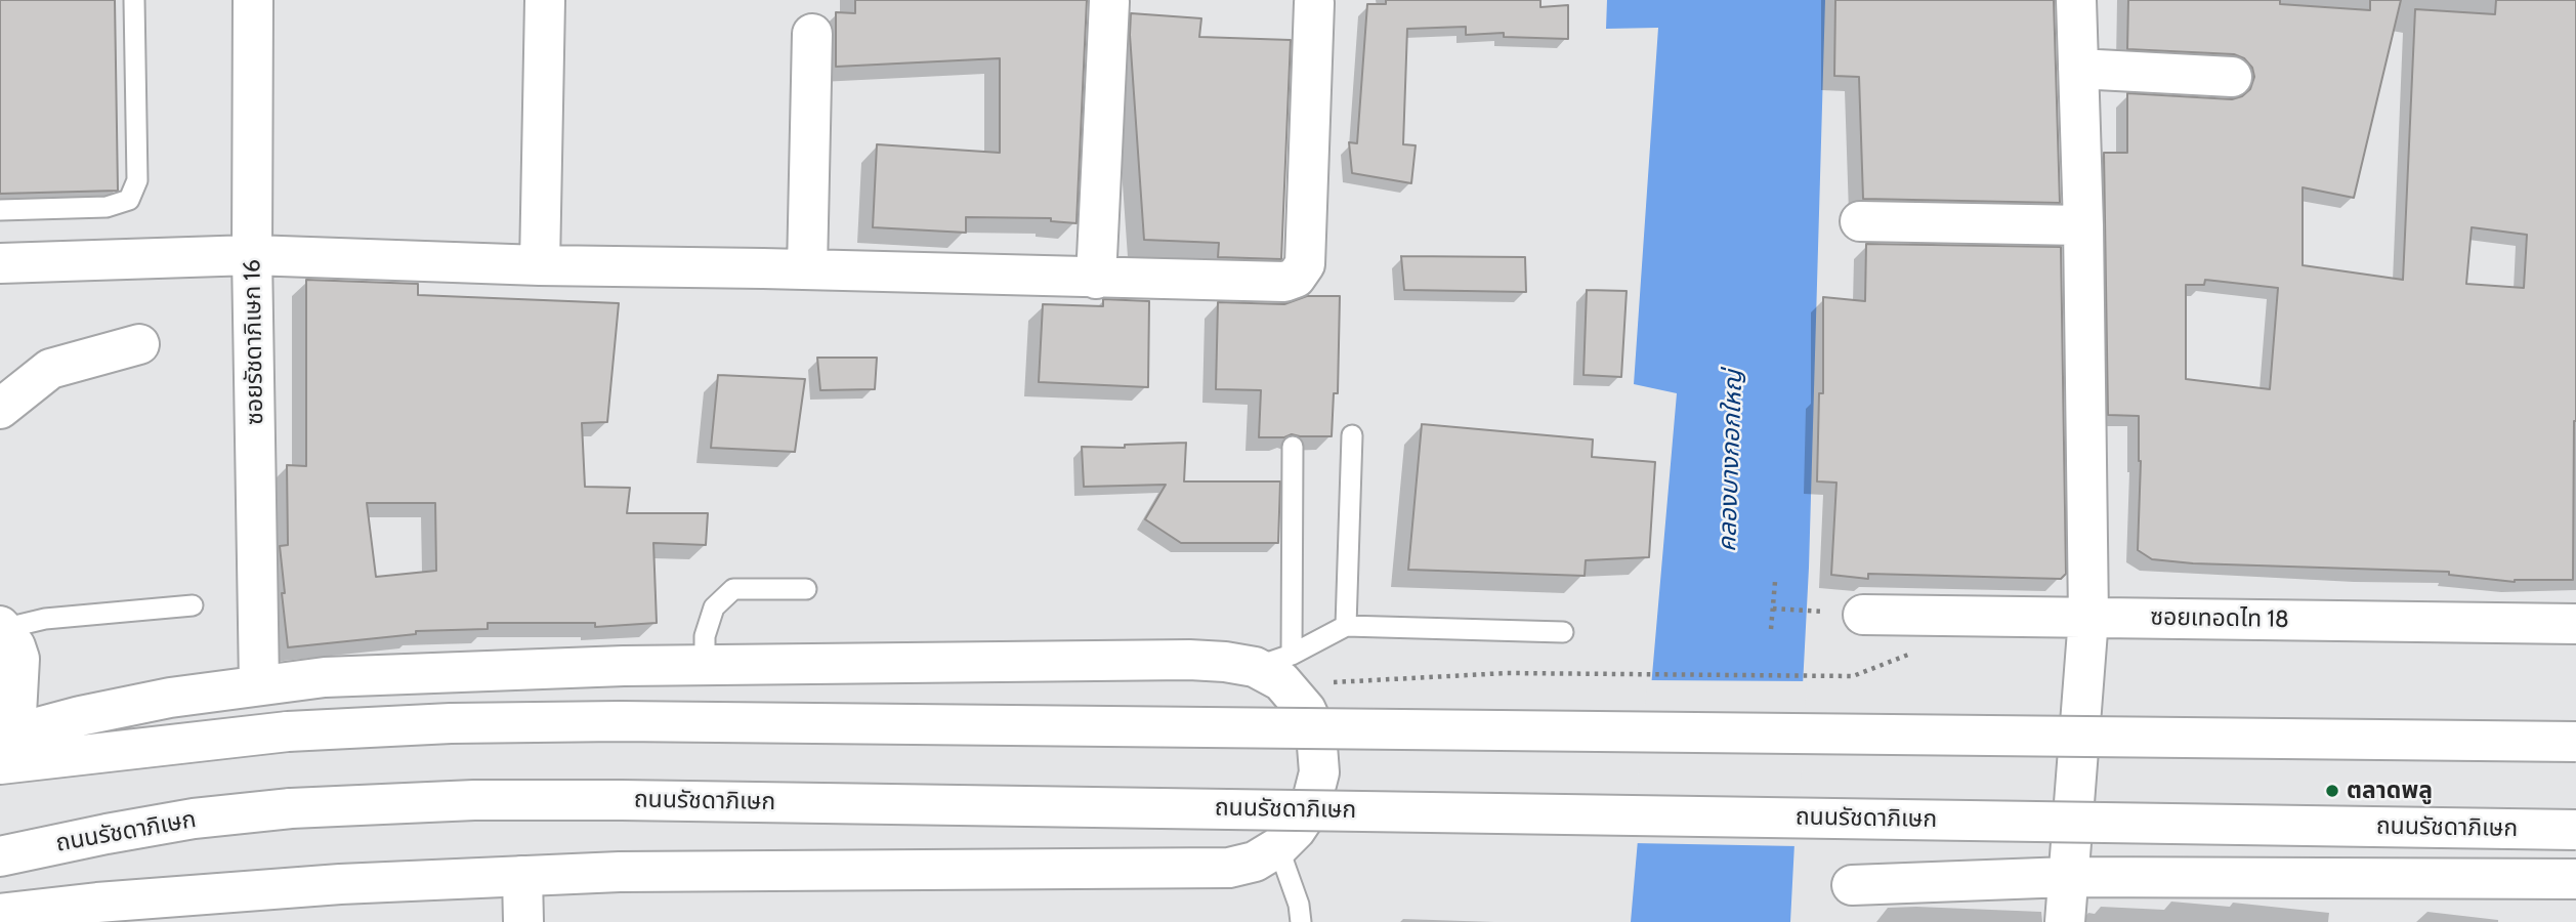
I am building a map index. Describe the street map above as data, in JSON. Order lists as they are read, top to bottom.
{
  "streets": {
    "main road": ["ซอยรัชดาภิเษก 16", "ซอยเทอดไท 18", "ถนนรัชดาภิเษก"]
  },
  "water": ["คลองบางกอกใหญ่"],
  "places": ["ตลาดพลู"]
}
